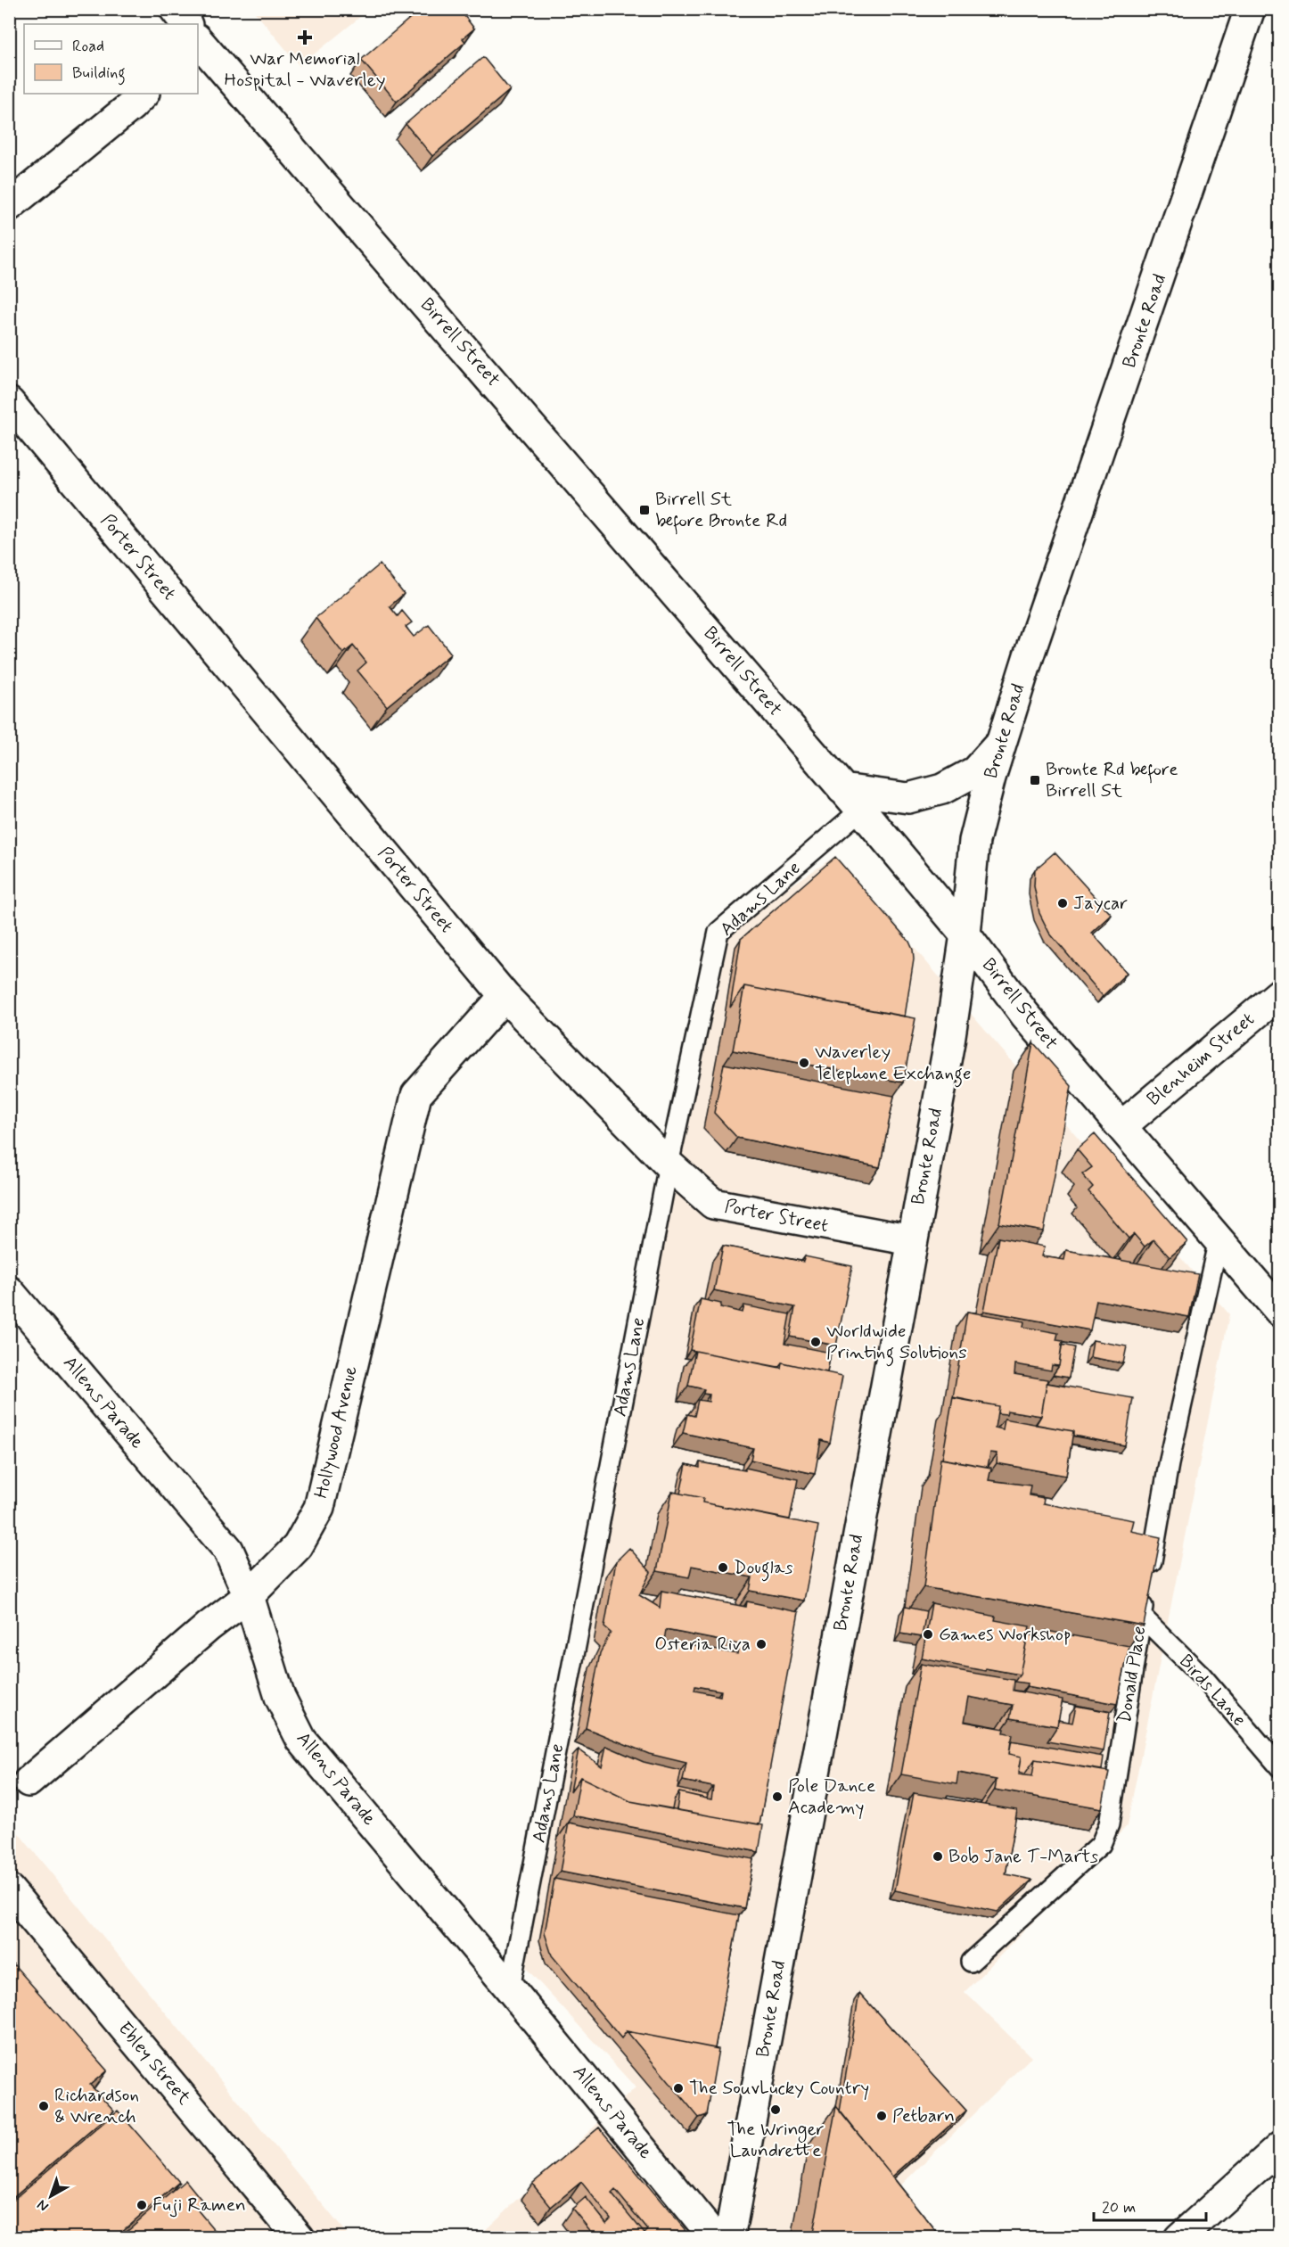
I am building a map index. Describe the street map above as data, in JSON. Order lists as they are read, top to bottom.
{
  "streets": {
    "street": [
      "Bronte Road",
      "Birrell Street",
      "Porter Street",
      "Blenheim Street",
      "Allens Parade",
      "Hollywood Avenue",
      "Ebley Street"
    ],
    "lane": ["Adams Lane", "Donald Place", "Birds Lane"]
  },
  "crossings": [
    ["Bronte Road", "Birrell Street"],
    ["Bronte Road", "Porter Street"],
    ["Birrell Street", "Adams Lane"],
    ["Birrell Street", "Blenheim Street"],
    ["Birrell Street", "Donald Place"],
    ["Porter Street", "Adams Lane"],
    ["Porter Street", "Hollywood Avenue"],
    ["Adams Lane", "Allens Parade"],
    ["Allens Parade", "Hollywood Avenue"],
    ["Donald Place", "Birds Lane"]
  ],
  "places": {
    "health": ["War Memorial Hospital - Waverley"],
    "transit": ["Birrell St before Bronte Rd", "Bronte Rd before Birrell St"],
    "other": [
      "Jaycar",
      "Waverley Telephone Exchange",
      "Worldwide Printing Solutions",
      "Douglas",
      "Games Workshop",
      "Osteria Riva",
      "Pole Dance Academy",
      "Bob Jane T-Marts",
      "The SouvLucky Country",
      "Richardson & Wrench",
      "The Wringer Laundrette",
      "Petbarn",
      "Fuji Ramen"
    ]
  },
  "legend": ["Road", "Building"],
  "scale_bar": "20 m",
  "north": "bottom left"
}
